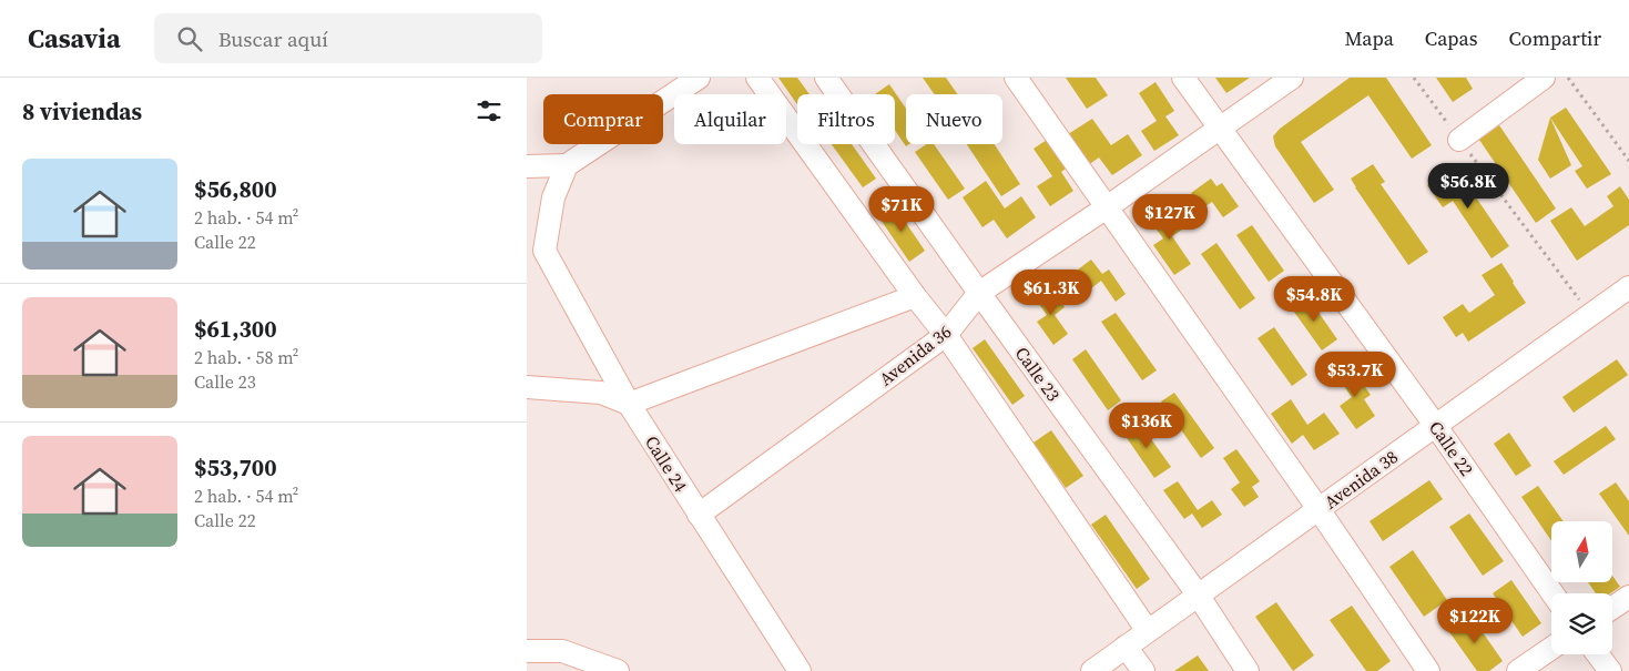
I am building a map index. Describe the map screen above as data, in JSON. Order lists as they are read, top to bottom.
{
  "streets": {
    "street": [
      "Avenida 36",
      "Calle 23",
      "Calle 22",
      "Calle 24",
      "Avenida 38"
    ]
  },
  "crossings": [
    ["Avenida 36", "Calle 23"],
    ["Avenida 36", "Calle 22"],
    ["Avenida 36", "Calle 24"],
    ["Calle 23", "Avenida 38"],
    ["Calle 22", "Avenida 38"]
  ],
  "north": "top",
  "page": {
    "header": "Casavia",
    "search": "Buscar aquí",
    "nav": ["Mapa", "Capas", "Compartir"],
    "heading": "8 viviendas",
    "chip": [
      "Comprar",
      "Alquilar",
      "Filtros",
      "Nuevo"
    ],
    "list": [
      {
        "name": "$56,800",
        "note": "2 hab. · 54 m² · Calle 22"
      },
      {
        "name": "$61,300",
        "note": "2 hab. · 58 m² · Calle 23"
      },
      {
        "name": "$53,700",
        "note": "2 hab. · 54 m² · Calle 22"
      }
    ],
    "price": [
      "$56.8K",
      "$71K",
      "$127K",
      "$61.3K",
      "$54.8K",
      "$53.7K",
      "$136K",
      "$122K"
    ]
  }
}
